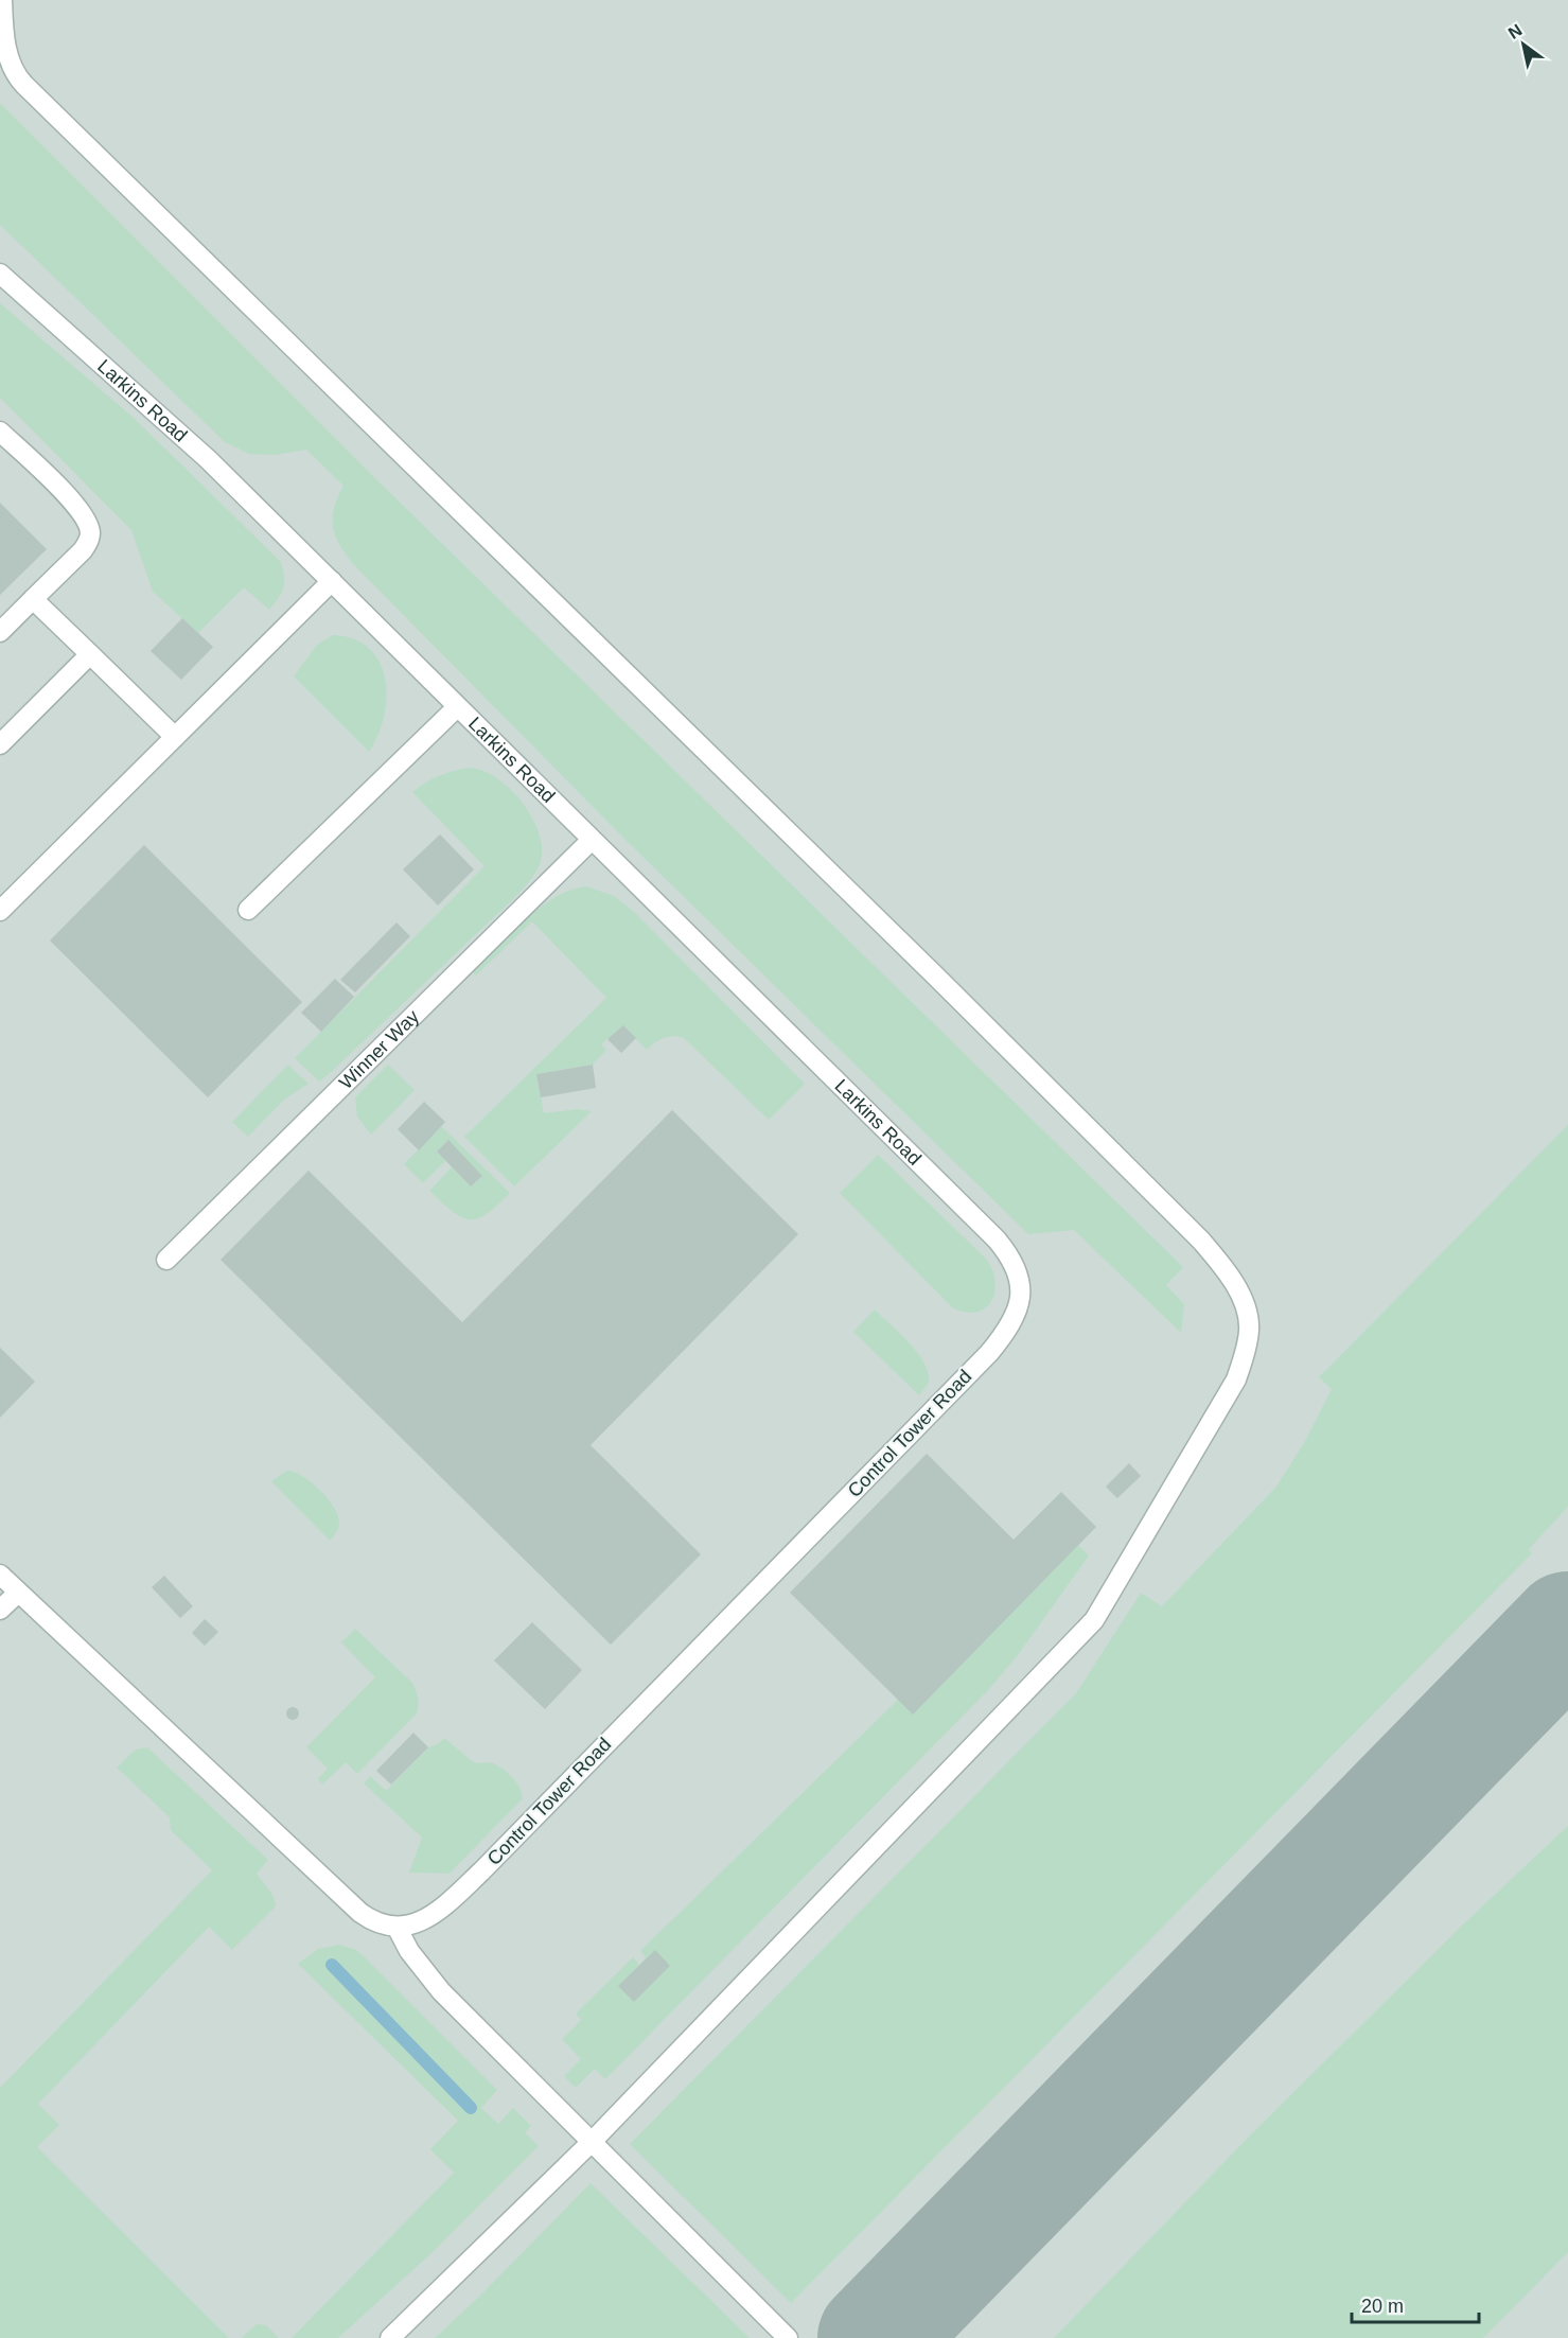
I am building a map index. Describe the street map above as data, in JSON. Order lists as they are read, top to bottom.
{
  "streets": {
    "lane": ["Larkins Road", "Winner Way", "Control Tower Road"]
  },
  "crossings": [
    ["Larkins Road", "Winner Way"],
    ["Larkins Road", "Control Tower Road"]
  ],
  "scale_bar": "20 m",
  "north": "top left"
}
